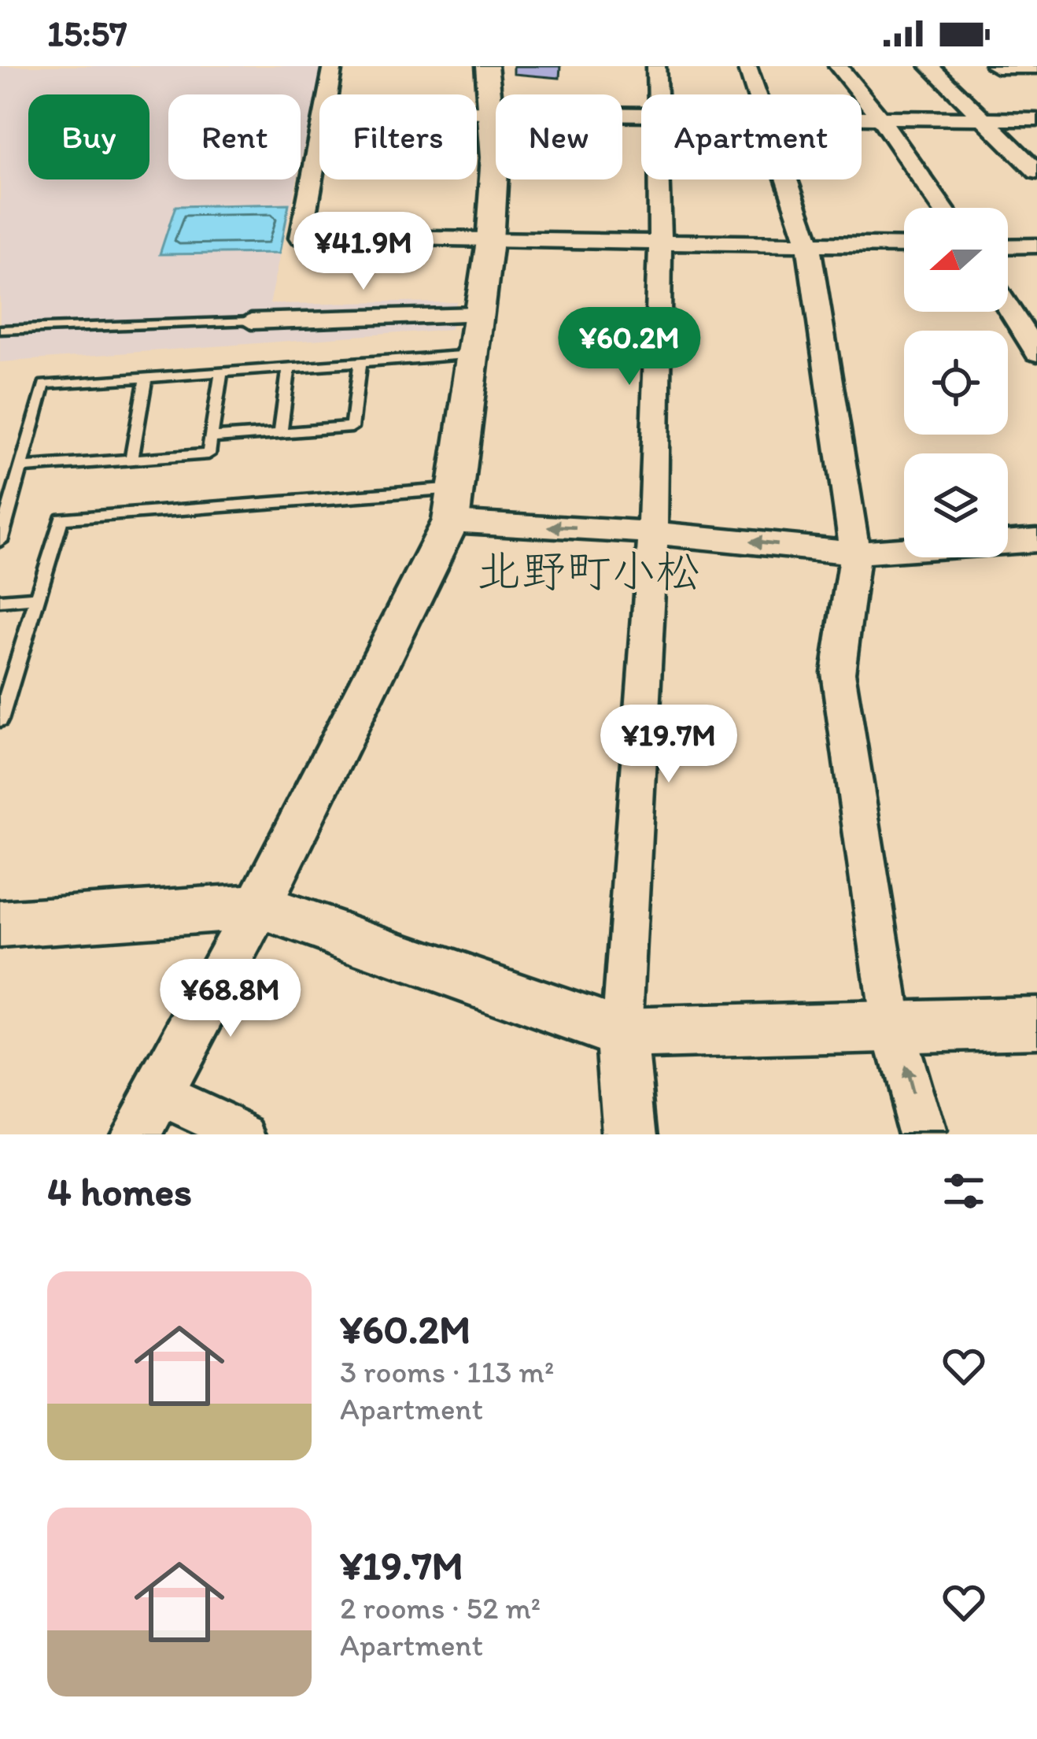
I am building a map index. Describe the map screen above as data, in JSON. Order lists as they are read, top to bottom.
{
  "districts": ["北野町小松"],
  "north": "left",
  "page": {
    "status": "15:57",
    "chip": [
      "Buy",
      "Rent",
      "Filters",
      "New",
      "Apartment"
    ],
    "price": [
      "¥41.9M",
      "¥60.2M",
      "¥19.7M",
      "¥68.8M"
    ],
    "heading": "4 homes",
    "list": [
      {
        "name": "¥60.2M",
        "note": "3 rooms · 113 m² · Apartment"
      },
      {
        "name": "¥19.7M",
        "note": "2 rooms · 52 m² · Apartment"
      }
    ]
  }
}
